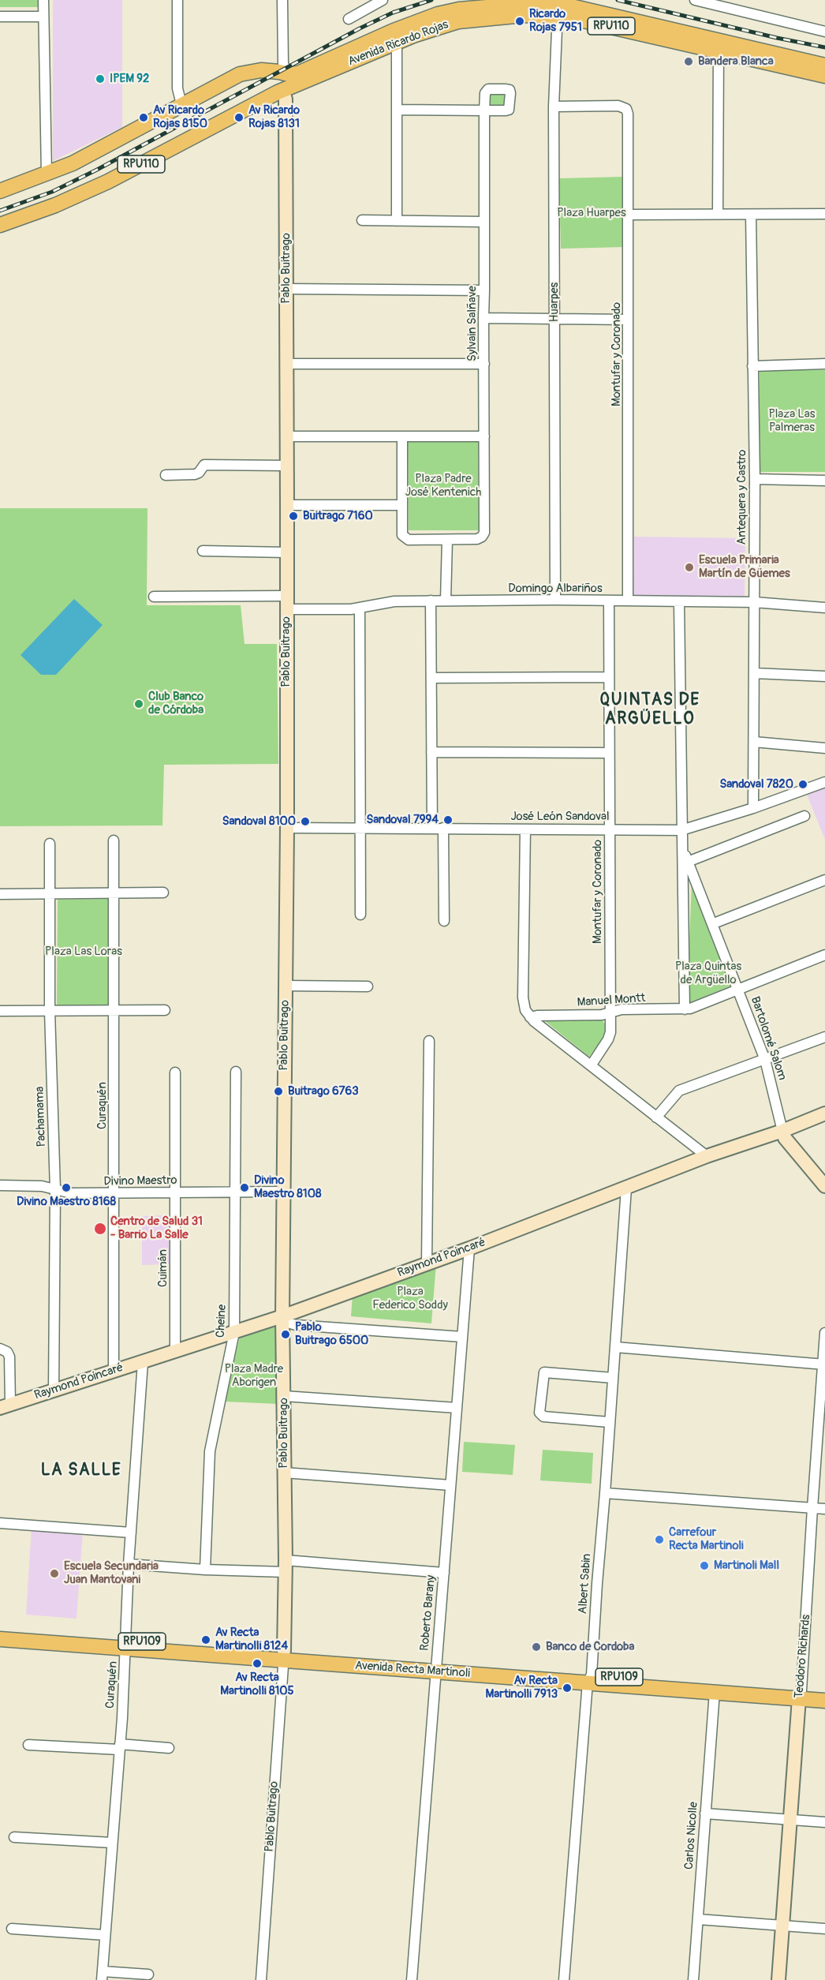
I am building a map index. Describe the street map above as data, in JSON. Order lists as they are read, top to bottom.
{
  "streets": {
    "main road": [
      "RPU110",
      "Avenida Ricardo Rojas",
      "Pablo Buitrago",
      "Raymond Poincaré",
      "RPU109",
      "Teodoro Richards",
      "Avenida Recta Martinoli"
    ],
    "street": [
      "Huarpes",
      "Sylvain Salñave",
      "Montufar y Coronado",
      "Antequera y Castro",
      "Domingo Albariños",
      "José León Sandoval",
      "Manuel Montt",
      "Bartolomé Salom",
      "Curaquén",
      "Pachamama",
      "Divino Maestro",
      "Cuimán",
      "Cheine",
      "Albert Sabin",
      "Roberto Barany",
      "Carlos Nicolle"
    ]
  },
  "crossings": [
    ["Avenida Ricardo Rojas", "Pablo Buitrago"],
    ["Avenida Ricardo Rojas", "Huarpes"],
    ["Pablo Buitrago", "Domingo Albariños"],
    ["Pablo Buitrago", "José León Sandoval"],
    ["Pablo Buitrago", "Divino Maestro"],
    ["Pablo Buitrago", "Raymond Poincaré"],
    ["Pablo Buitrago", "Avenida Recta Martinoli"],
    ["Huarpes", "Montufar y Coronado"],
    ["Huarpes", "Domingo Albariños"],
    ["Montufar y Coronado", "Domingo Albariños"],
    ["Montufar y Coronado", "José León Sandoval"],
    ["Montufar y Coronado", "Manuel Montt"],
    ["Antequera y Castro", "Domingo Albariños"],
    ["Antequera y Castro", "José León Sandoval"],
    ["Domingo Albariños", "Bartolomé Salom"],
    ["José León Sandoval", "Bartolomé Salom"],
    ["Manuel Montt", "Bartolomé Salom"],
    ["Bartolomé Salom", "Raymond Poincaré"],
    ["Curaquén", "Divino Maestro"],
    ["Curaquén", "Raymond Poincaré"],
    ["Curaquén", "Avenida Recta Martinoli"],
    ["Pachamama", "Divino Maestro"],
    ["Pachamama", "Raymond Poincaré"],
    ["Divino Maestro", "Cuimán"],
    ["Divino Maestro", "Cheine"],
    ["Raymond Poincaré", "Cuimán"],
    ["Raymond Poincaré", "Cheine"],
    ["Raymond Poincaré", "Albert Sabin"],
    ["Raymond Poincaré", "Roberto Barany"],
    ["Albert Sabin", "Avenida Recta Martinoli"],
    ["Roberto Barany", "Avenida Recta Martinoli"],
    ["Teodoro Richards", "Avenida Recta Martinoli"],
    ["Avenida Recta Martinoli", "Carlos Nicolle"]
  ],
  "districts": ["QUINTAS DE ARGÜELLO", "LA SALLE"],
  "parks": [
    "Plaza Huarpes",
    "Plaza Las Palmeras",
    "Plaza Padre José Kentenich",
    "Plaza Las Loras",
    "Plaza Quintas de Argüello",
    "Plaza Federico Soddy",
    "Plaza Madre Aborigen"
  ],
  "places": [
    "Ricardo Rojas 7951",
    "Bandera Blanca",
    "IPEM 92",
    "Av Ricardo Rojas 8150",
    "Av Ricardo Rojas 8131",
    "Buitrago 7160",
    "Escuela Primaria Martín de Güemes",
    "Club Banco de Córdoba",
    "Sandoval 7820",
    "Sandoval 7994",
    "Sandoval 8100",
    "Buitrago 6763",
    "Divino Maestro 8168",
    "Divino Maestro 8108",
    "Centro de Salud 31 - Barrio La Salle",
    "Pablo Buitrago 6500",
    "Carrefour Recta Martinoli",
    "Martinoli Mall",
    "Escuela Secundaria Juan Mantovani",
    "Av Recta Martinolli 8124",
    "Banco de Cordoba",
    "Av Recta Martinolli 8105",
    "Av Recta Martinolli 7913"
  ]
}
